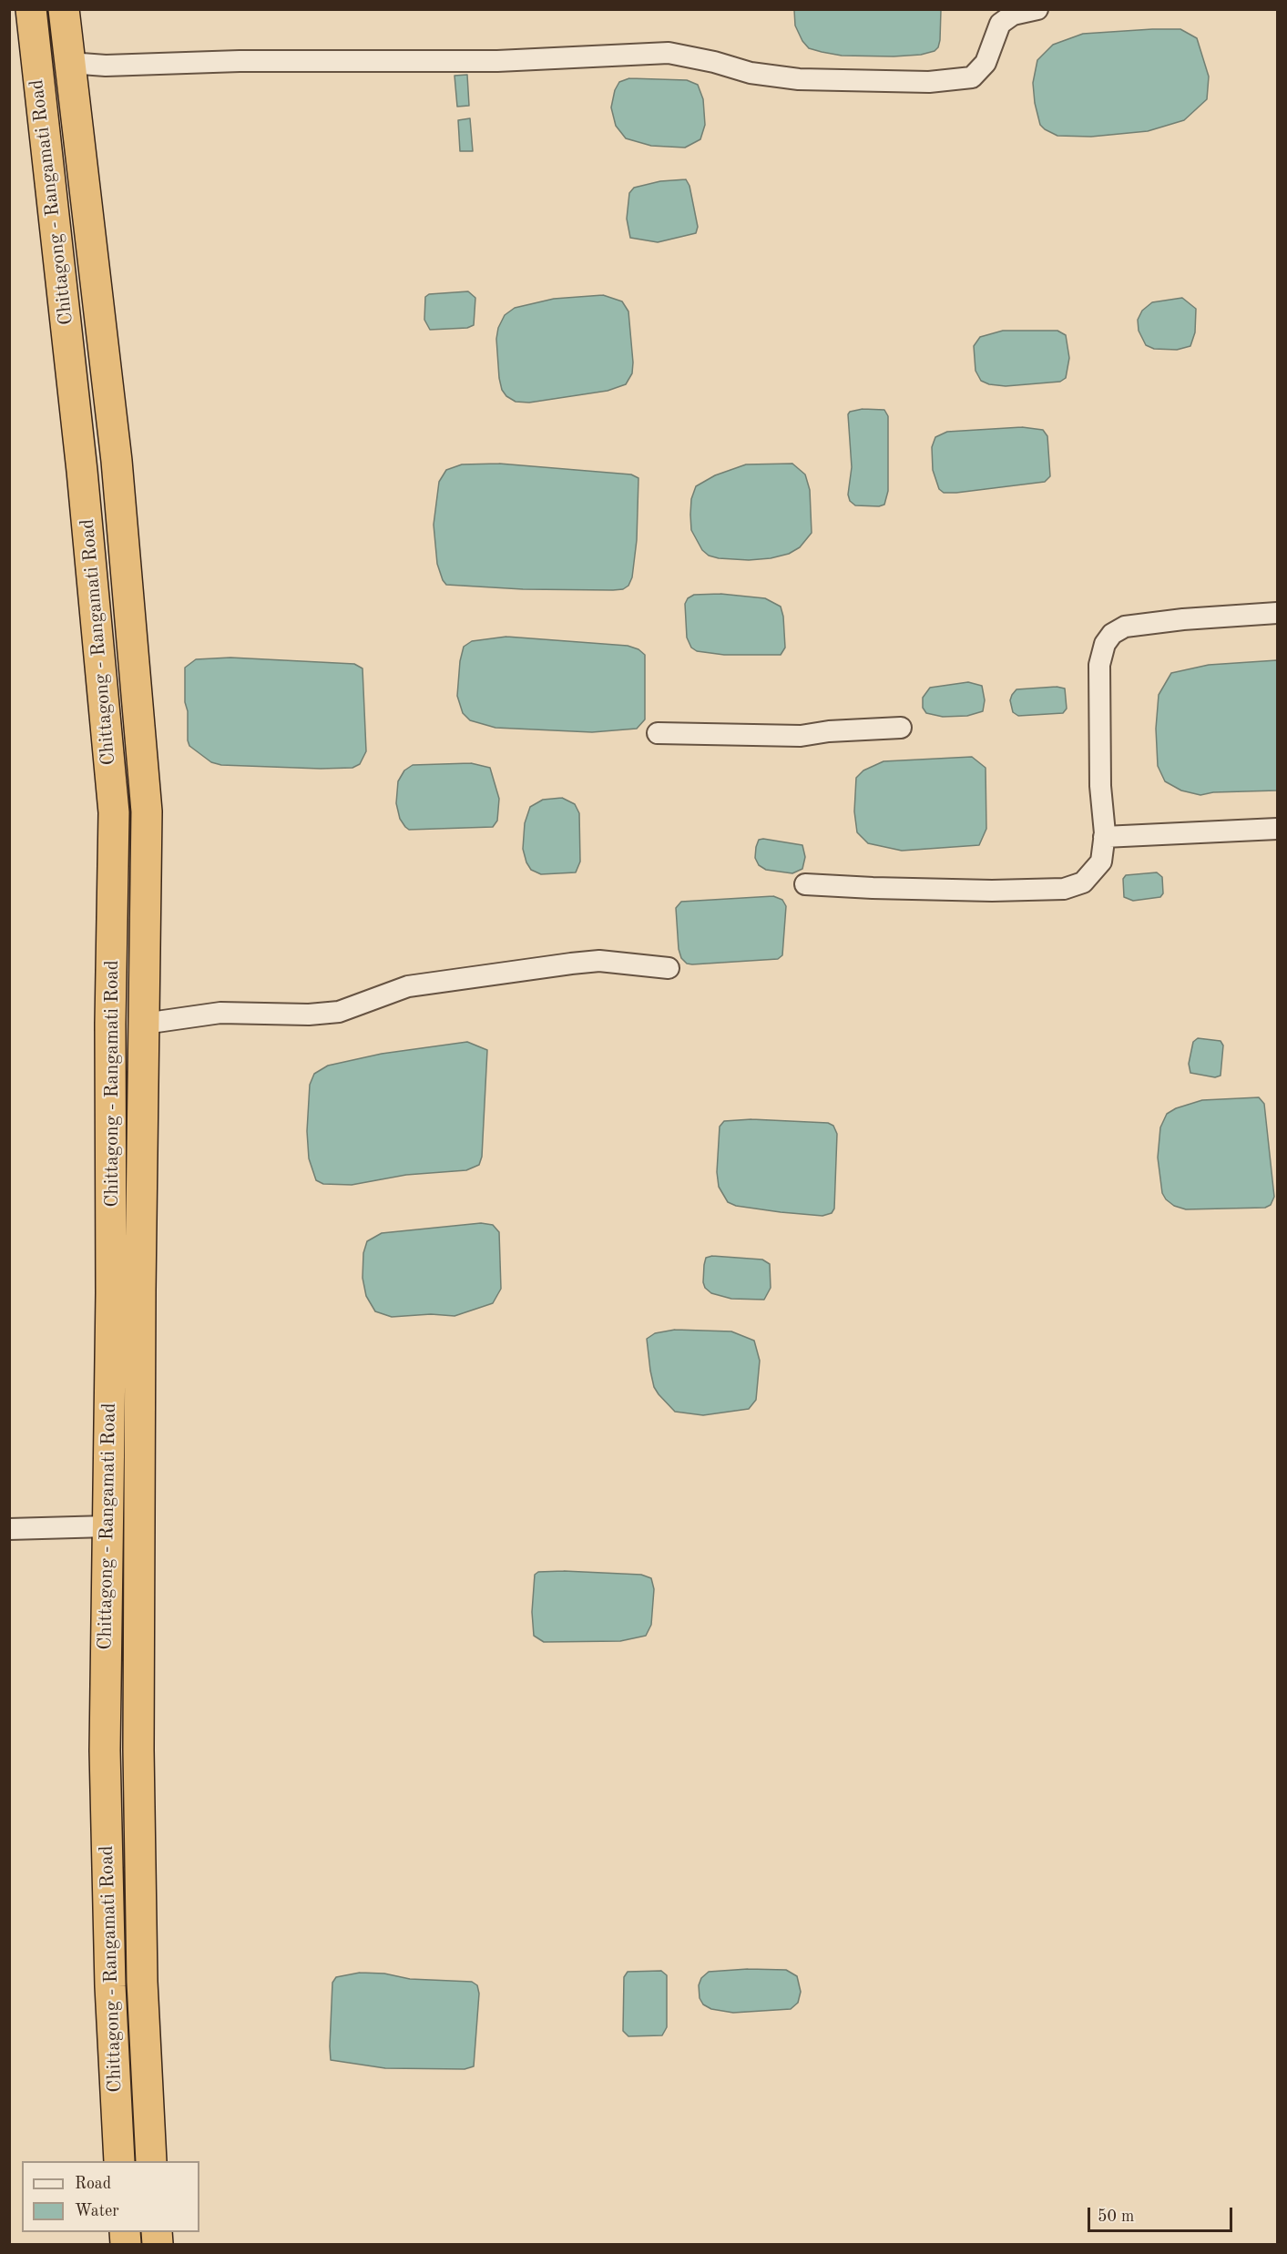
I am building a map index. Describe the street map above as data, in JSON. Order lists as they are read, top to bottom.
{
  "streets": {
    "highway": ["Chittagong - Rangamati Road"]
  },
  "legend": ["Road", "Water"],
  "scale_bar": "50 m"
}
